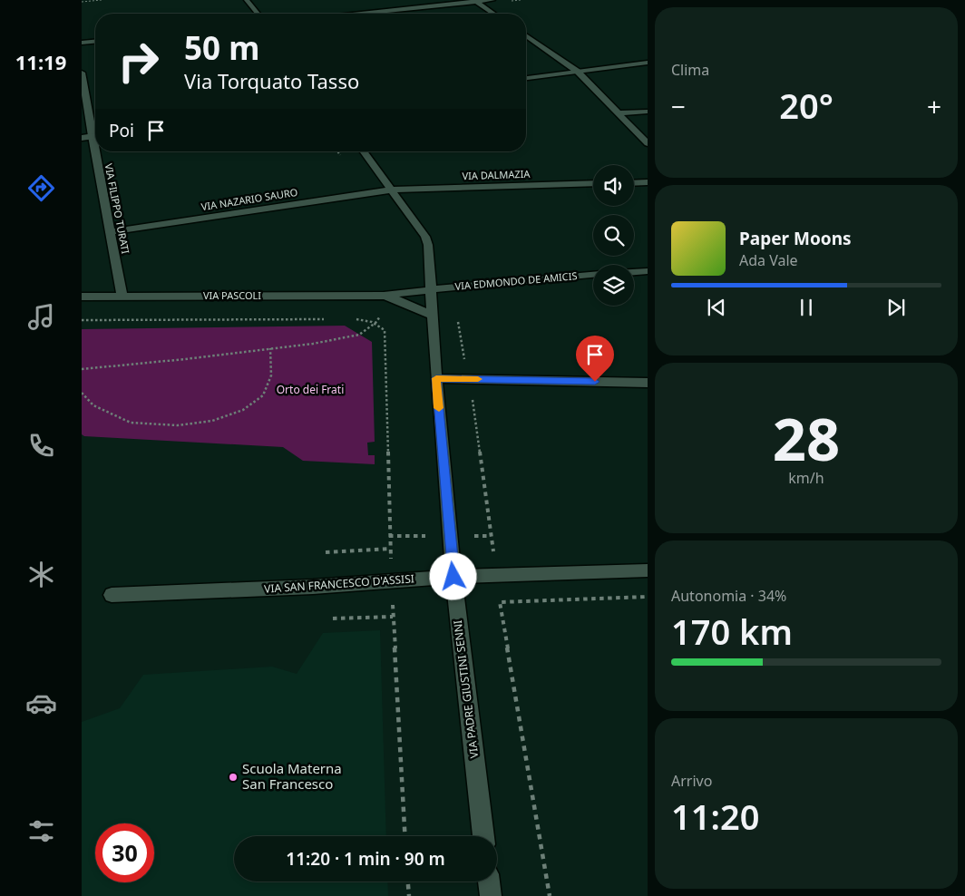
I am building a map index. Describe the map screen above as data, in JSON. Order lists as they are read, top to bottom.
{
  "streets": {
    "street": [
      "VIA DALMAZIA",
      "VIA NAZARIO SAURO",
      "VIA FILIPPO TURATI",
      "VIA EDMONDO DE AMICIS",
      "VIA PASCOLI",
      "VIA SAN FRANCESCO D'ASSISI",
      "VIA PADRE GIUSTINI SENNI"
    ]
  },
  "crossings": [
    ["VIA DALMAZIA", "VIA NAZARIO SAURO"],
    ["VIA DALMAZIA", "VIA PADRE GIUSTINI SENNI"],
    ["VIA NAZARIO SAURO", "VIA FILIPPO TURATI"],
    ["VIA NAZARIO SAURO", "VIA PADRE GIUSTINI SENNI"],
    ["VIA FILIPPO TURATI", "VIA PASCOLI"],
    ["VIA EDMONDO DE AMICIS", "VIA PASCOLI"],
    ["VIA EDMONDO DE AMICIS", "VIA PADRE GIUSTINI SENNI"],
    ["VIA PASCOLI", "VIA PADRE GIUSTINI SENNI"],
    ["VIA SAN FRANCESCO D'ASSISI", "VIA PADRE GIUSTINI SENNI"]
  ],
  "parks": ["Orto dei Frati"],
  "places": ["Scuola Materna San Francesco"],
  "page": {
    "tabs": "11:19",
    "tile": [
      "Clima",
      ["28", "km/h"],
      ["Autonomia · 34%", "170 km"],
      ["Arrivo", "11:20"]
    ],
    "turn": ["50 m", "Via Torquato Tasso"],
    "heat": ["−", "20°", "+"],
    "then": "Poi",
    "song": ["Paper Moons", "Ada Vale"],
    "limit": "30",
    "trip": "11:20 · 1 min · 90 m"
  }
}
